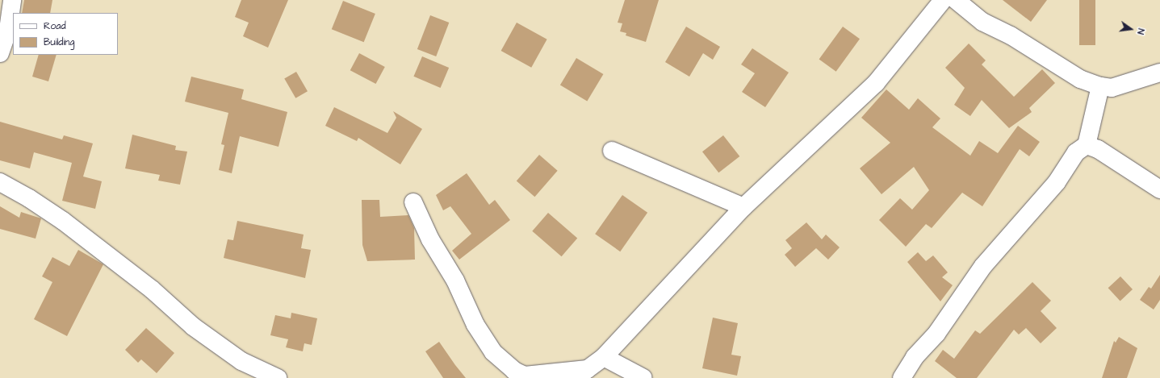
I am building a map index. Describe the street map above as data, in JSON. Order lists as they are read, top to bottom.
{
  "legend": ["Road", "Building"],
  "north": "right"
}
